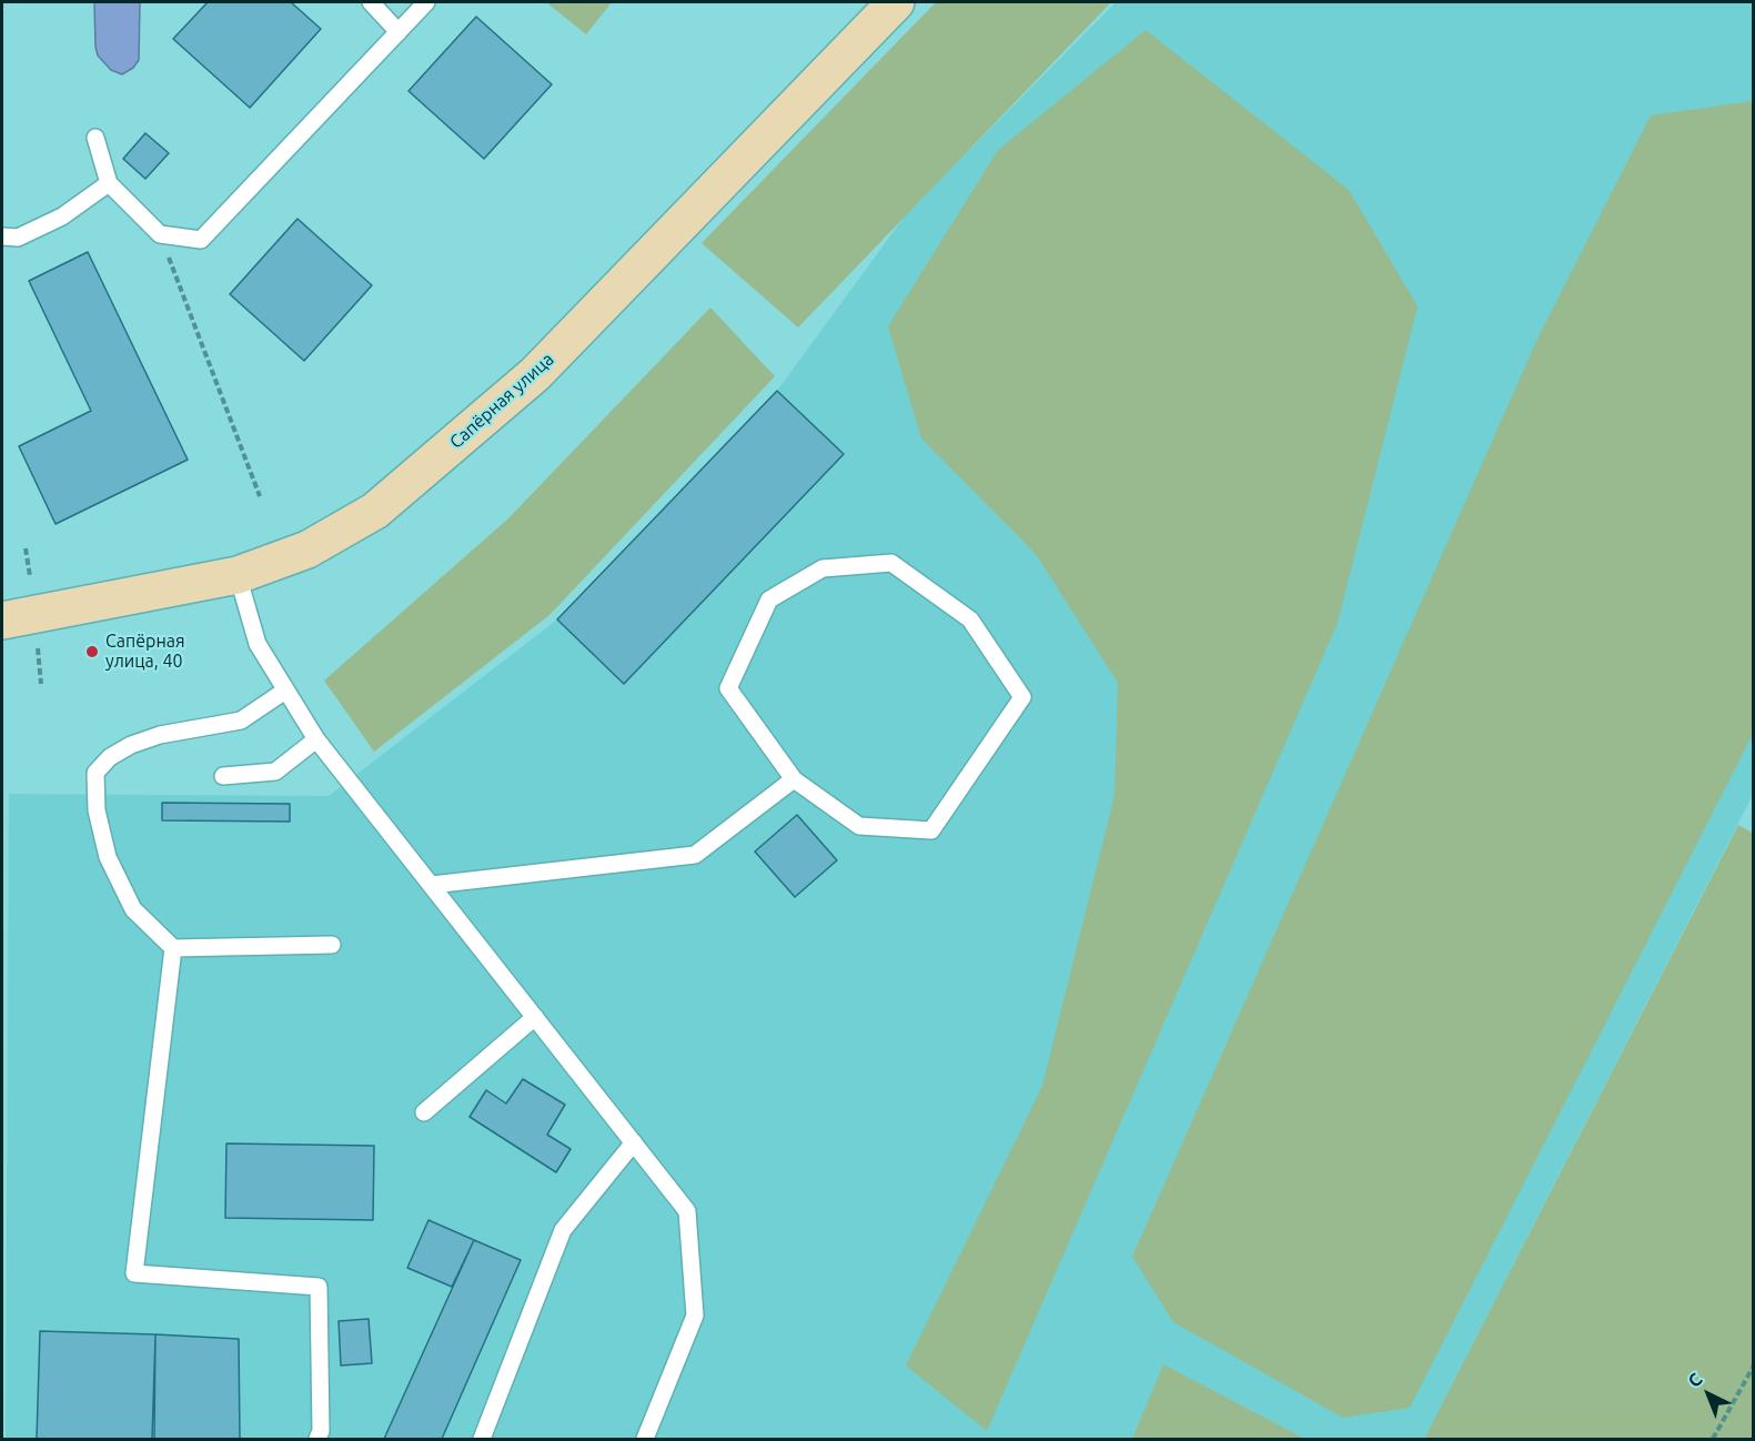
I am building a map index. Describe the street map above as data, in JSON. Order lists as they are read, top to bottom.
{
  "streets": {
    "street": ["Сапёрная улица"]
  },
  "places": ["Сапёрная улица, 40"],
  "north": "top left"
}
